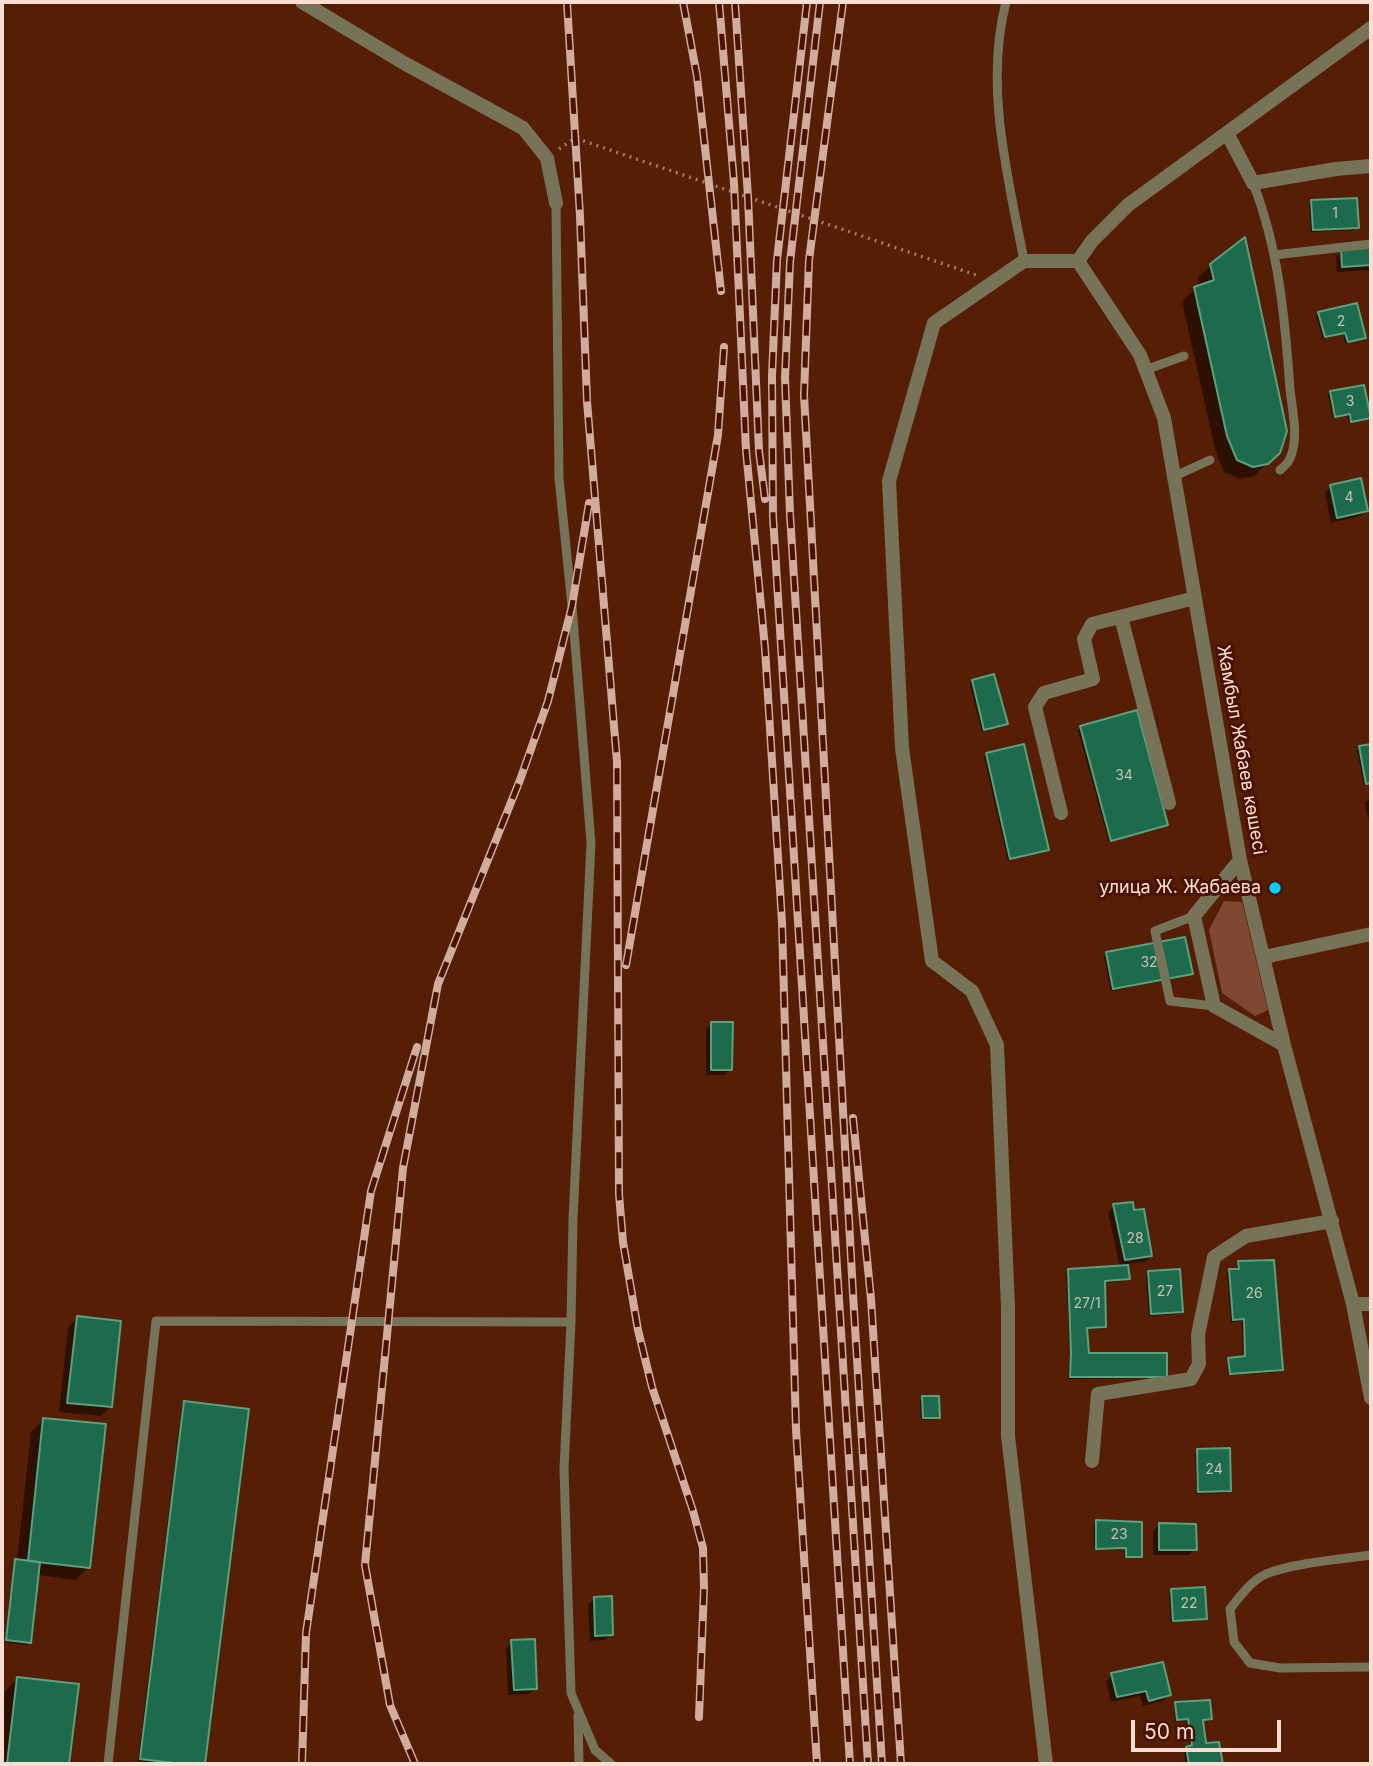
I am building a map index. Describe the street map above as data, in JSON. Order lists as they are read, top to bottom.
{
  "streets": {
    "street": ["Жамбыл Жабаев көшесі"]
  },
  "places": ["улица Ж. Жабаева"],
  "house_numbers": [
    "1",
    "2",
    "3",
    "4",
    "34",
    "32",
    "28",
    "27",
    "26",
    "27/1",
    "24",
    "23",
    "22"
  ],
  "scale_bar": "50 m"
}
